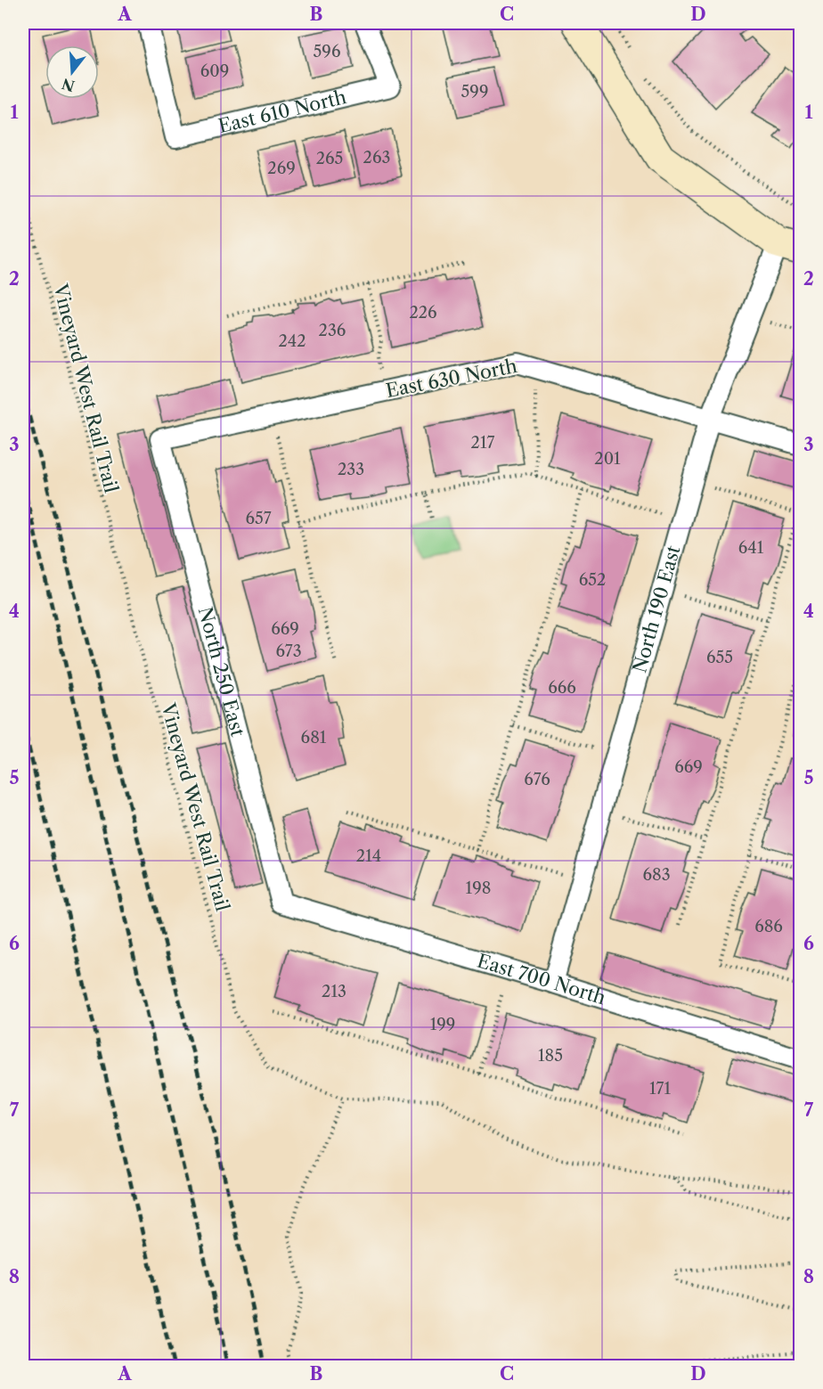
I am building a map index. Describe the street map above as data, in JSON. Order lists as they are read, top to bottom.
{
  "streets": {
    "street": [
      "East 610 North",
      "East 630 North",
      "North 190 East",
      "North 250 East",
      "East 700 North"
    ],
    "path": ["Vineyard West Rail Trail"]
  },
  "crossings": [
    ["East 630 North", "North 190 East"],
    ["East 630 North", "North 250 East"],
    ["North 190 East", "East 700 North"],
    ["North 250 East", "East 700 North"]
  ],
  "house_numbers": [
    "596",
    "609",
    "599",
    "263",
    "265",
    "269",
    "226",
    "236",
    "242",
    "217",
    "201",
    "233",
    "657",
    "641",
    "652",
    "669",
    "673",
    "655",
    "666",
    "681",
    "669",
    "676",
    "214",
    "683",
    "198",
    "686",
    "213",
    "199",
    "185",
    "171"
  ],
  "north": "bottom",
  "grid": {
    "columns": [
      "A",
      "B",
      "C",
      "D"
    ],
    "rows": [
      "1",
      "2",
      "3",
      "4",
      "5",
      "6",
      "7",
      "8"
    ]
  }
}
